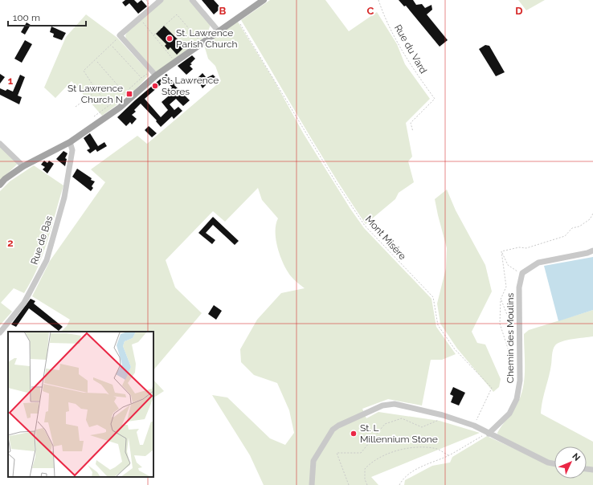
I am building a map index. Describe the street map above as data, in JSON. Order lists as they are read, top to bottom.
{
  "streets": {
    "street": ["Rue de Bas", "Chemin des Moulins"],
    "path": ["Rue du Vard", "Mont Misère"]
  },
  "places": {
    "other": ["St. Lawrence Parish Church", "St. Lawrence Stores", "St. L Millennium Stone"],
    "transit": ["St Lawrence Church N"]
  },
  "scale_bar": "100 m",
  "north": "top right",
  "grid": {
    "columns": ["B", "C", "D"],
    "rows": ["1", "2"]
  }
}
